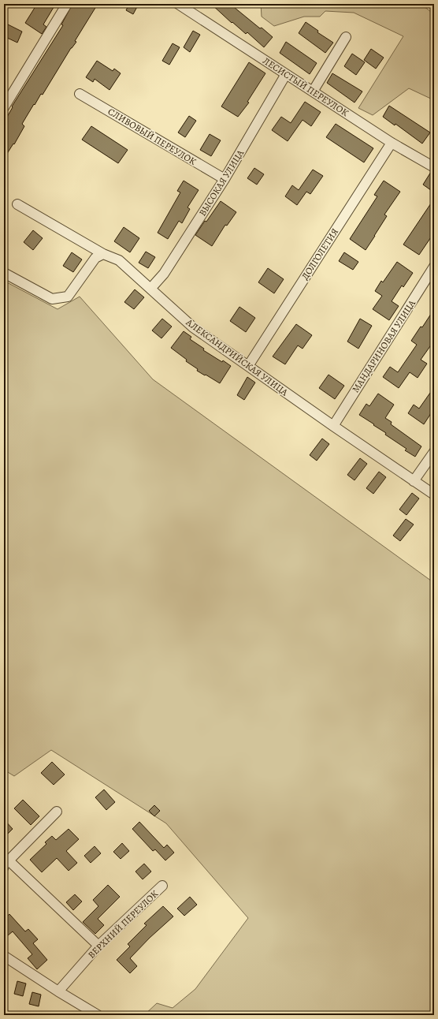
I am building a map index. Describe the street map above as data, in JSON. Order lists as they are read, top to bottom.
{
  "streets": {
    "street": [
      "ЛЕСИСТЫЙ ПЕРЕУЛОК",
      "СЛИВОВЫЙ ПЕРЕУЛОК",
      "ВЫСОКАЯ УЛИЦА",
      "ДОЛГОЛЕТИЯ",
      "МАНДАРИНОВАЯ УЛИЦА",
      "АЛЕКСАНДРИЙСКАЯ УЛИЦА",
      "ВЕРХНИЙ ПЕРЕУЛОК"
    ]
  },
  "crossings": [
    ["ЛЕСИСТЫЙ ПЕРЕУЛОК", "ВЫСОКАЯ УЛИЦА"],
    ["ЛЕСИСТЫЙ ПЕРЕУЛОК", "ДОЛГОЛЕТИЯ"],
    ["СЛИВОВЫЙ ПЕРЕУЛОК", "ВЫСОКАЯ УЛИЦА"],
    ["ВЫСОКАЯ УЛИЦА", "АЛЕКСАНДРИЙСКАЯ УЛИЦА"],
    ["ДОЛГОЛЕТИЯ", "АЛЕКСАНДРИЙСКАЯ УЛИЦА"],
    ["МАНДАРИНОВАЯ УЛИЦА", "АЛЕКСАНДРИЙСКАЯ УЛИЦА"]
  ]
}
